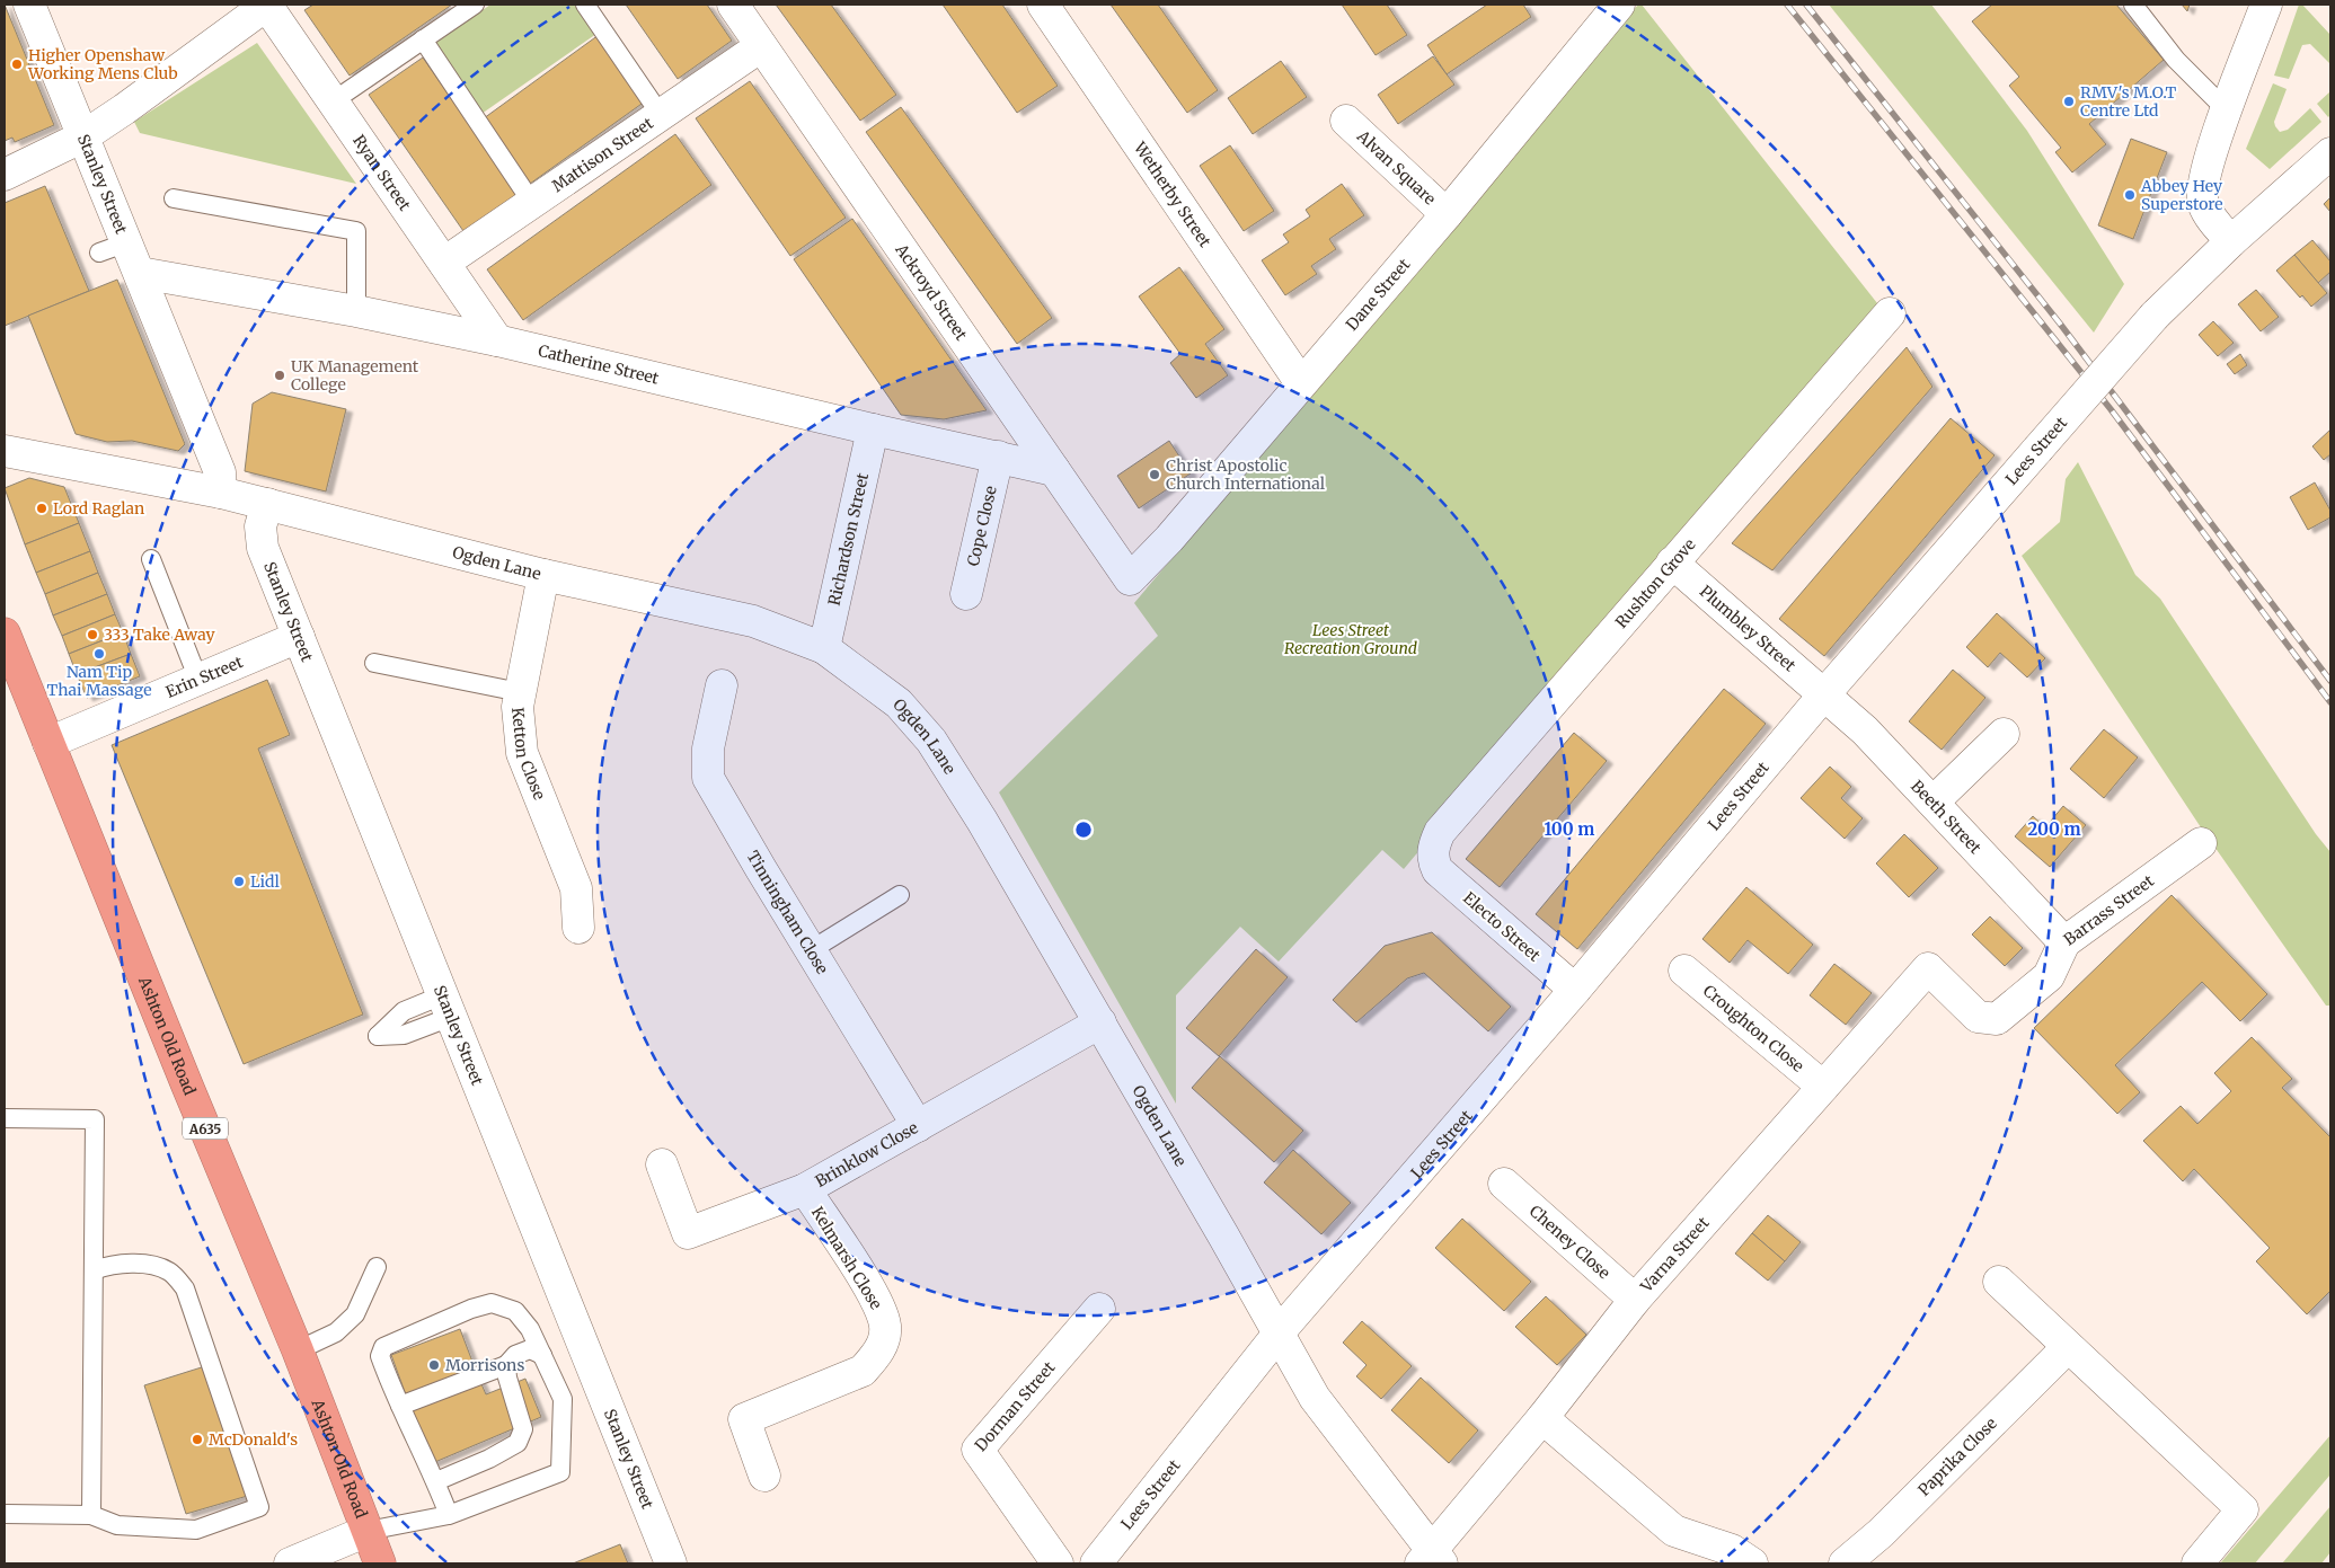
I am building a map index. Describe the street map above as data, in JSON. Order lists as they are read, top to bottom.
{
  "streets": {
    "highway": ["Ashton Old Road", "A635"],
    "street": [
      "Mattison Street",
      "Alvan Square",
      "Ryan Street",
      "Stanley Street",
      "Wetherby Street",
      "Ackroyd Street",
      "Dane Street",
      "Catherine Street",
      "Lees Street",
      "Cope Close",
      "Richardson Street",
      "Ogden Lane",
      "Rushton Grove",
      "Plumbley Street",
      "Erin Street",
      "Ketton Close",
      "Beeth Street",
      "Barrass Street",
      "Tinningham Close",
      "Electo Street",
      "Croughton Close",
      "Brinklow Close",
      "Cheney Close",
      "Varna Street",
      "Kelmarsh Close",
      "Dorman Street",
      "Paprika Close"
    ]
  },
  "crossings": [
    ["Mattison Street", "Ryan Street"],
    ["Mattison Street", "Ackroyd Street"],
    ["Alvan Square", "Dane Street"],
    ["Ryan Street", "Catherine Street"],
    ["Stanley Street", "Catherine Street"],
    ["Stanley Street", "Ogden Lane"],
    ["Stanley Street", "Erin Street"],
    ["Wetherby Street", "Dane Street"],
    ["Ackroyd Street", "Dane Street"],
    ["Ackroyd Street", "Catherine Street"],
    ["Catherine Street", "Cope Close"],
    ["Catherine Street", "Richardson Street"],
    ["Lees Street", "Ogden Lane"],
    ["Lees Street", "Plumbley Street"],
    ["Lees Street", "Beeth Street"],
    ["Lees Street", "Electo Street"],
    ["Richardson Street", "Ogden Lane"],
    ["Ogden Lane", "Ketton Close"],
    ["Ogden Lane", "Brinklow Close"],
    ["Ogden Lane", "Varna Street"],
    ["Rushton Grove", "Plumbley Street"],
    ["Rushton Grove", "Electo Street"],
    ["Plumbley Street", "Beeth Street"],
    ["Erin Street", "Ashton Old Road"],
    ["Beeth Street", "Barrass Street"],
    ["Barrass Street", "Varna Street"],
    ["Tinningham Close", "Brinklow Close"],
    ["Croughton Close", "Varna Street"],
    ["Brinklow Close", "Kelmarsh Close"],
    ["Cheney Close", "Varna Street"]
  ],
  "parks": ["Lees Street Recreation Ground"],
  "places": [
    "Higher Openshaw Working Mens Club",
    "RMV's M.O.T Centre Ltd",
    "Abbey Hey Superstore",
    "UK Management College",
    "Christ Apostolic Church International",
    "Lord Raglan",
    "333 Take Away",
    "Nam Tip Thai Massage",
    "Lidl",
    "Morrisons",
    "McDonald's"
  ],
  "rings": ["100 m", "200 m"]
}
